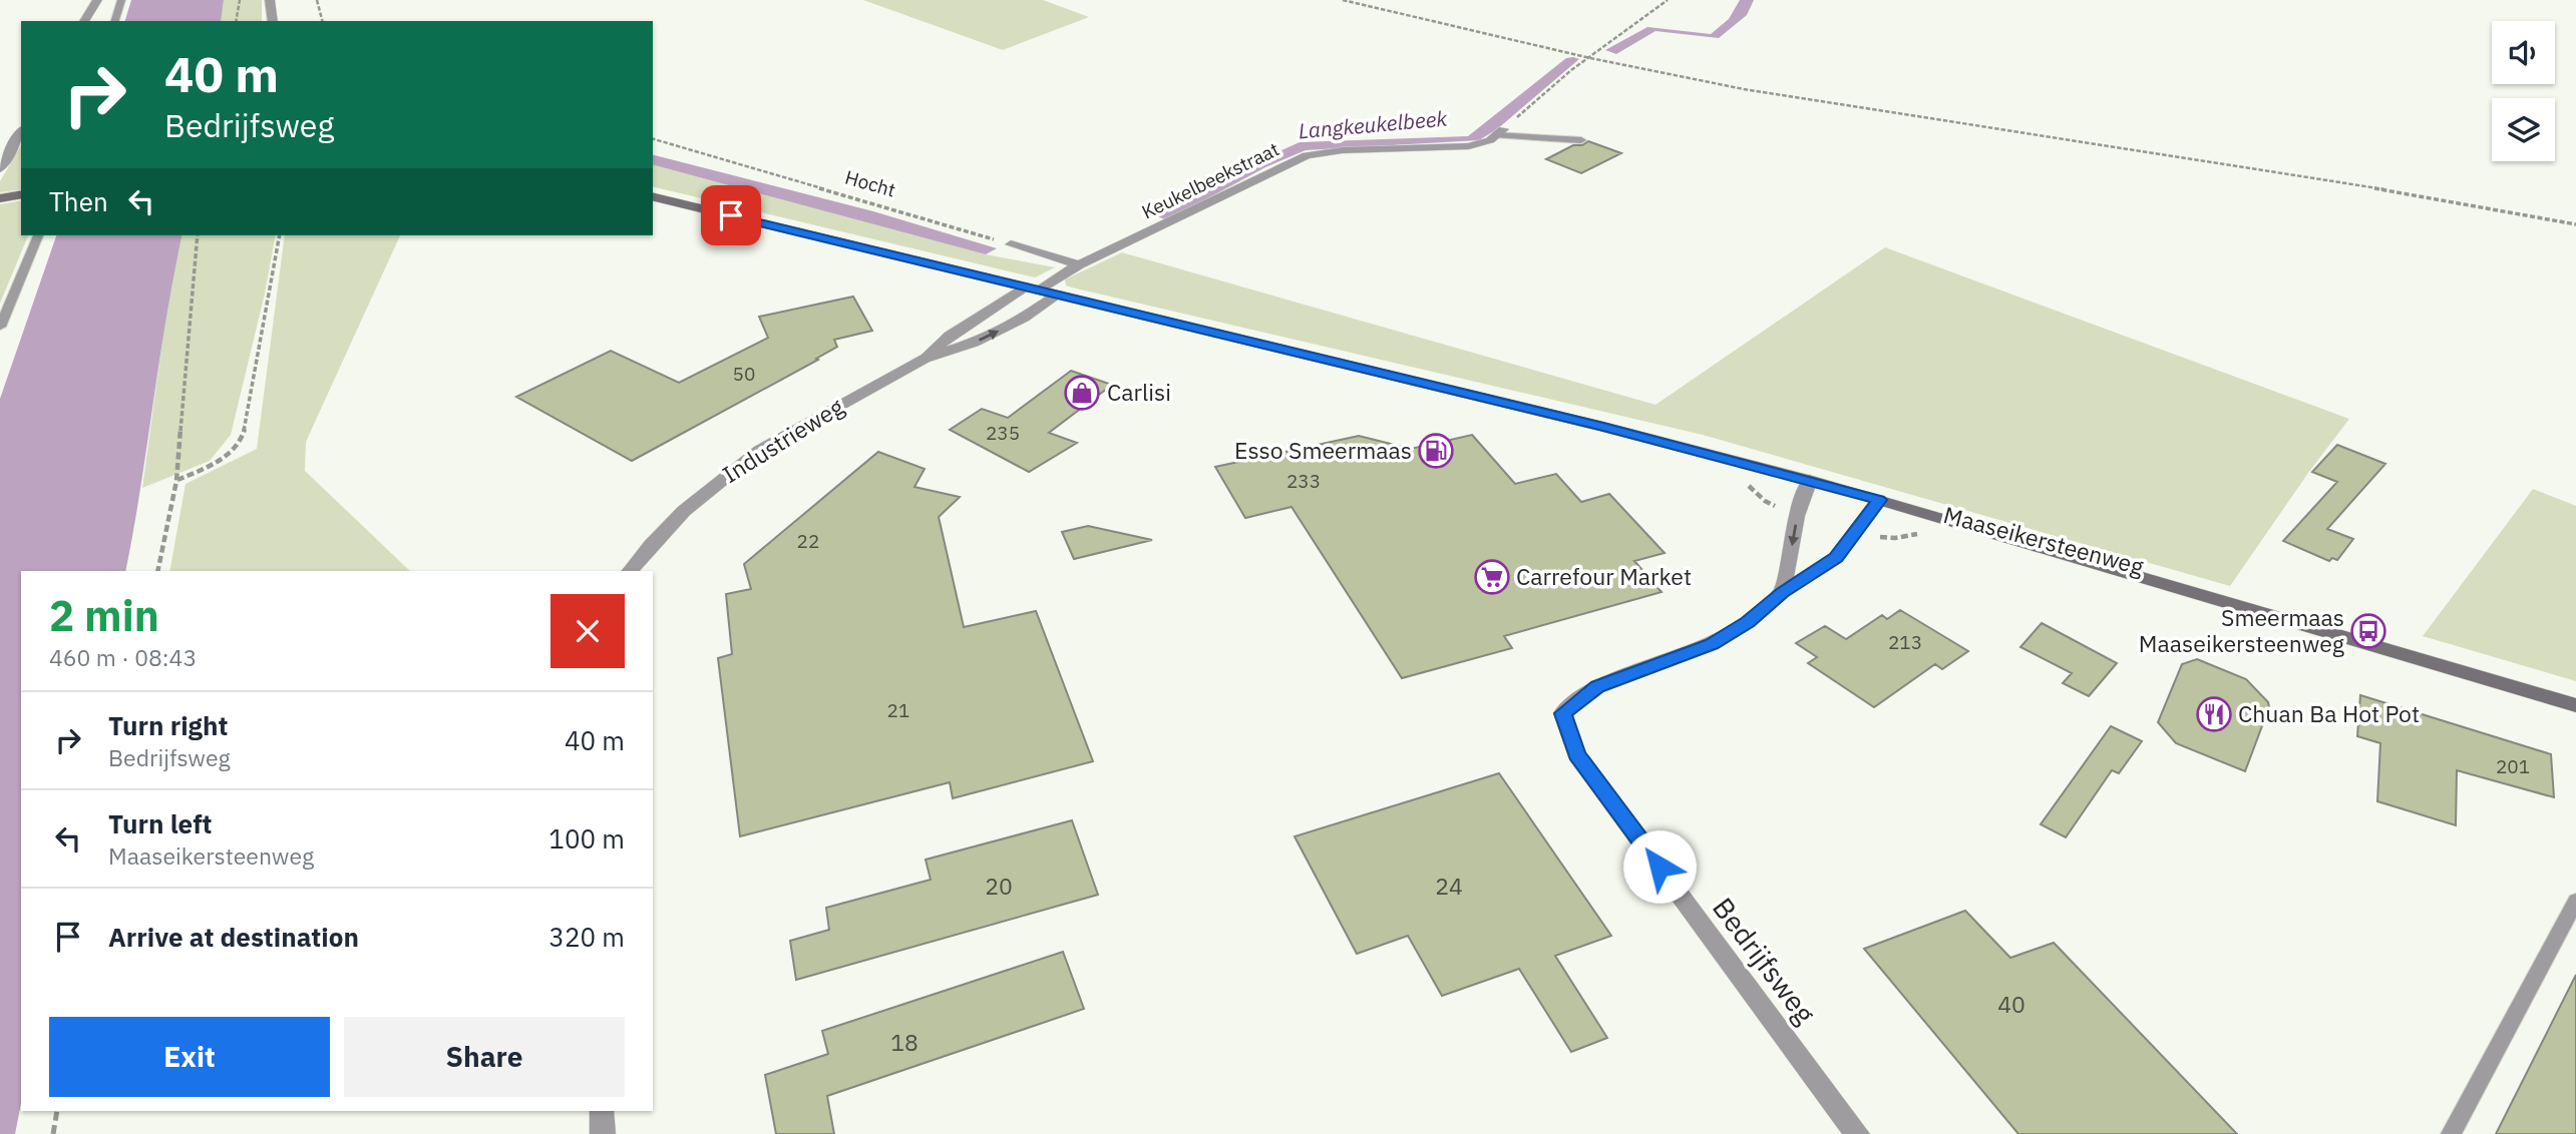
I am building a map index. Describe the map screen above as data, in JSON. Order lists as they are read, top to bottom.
{
  "streets": {
    "main road": ["Maaseikersteenweg"],
    "street": ["Keukelbeekstraat", "Industrieweg", "Bedrijfsweg"],
    "path": ["Hocht"]
  },
  "crossings": [
    ["Keukelbeekstraat", "Industrieweg"],
    ["Keukelbeekstraat", "Maaseikersteenweg"],
    ["Industrieweg", "Maaseikersteenweg"],
    ["Maaseikersteenweg", "Bedrijfsweg"]
  ],
  "water": ["Langkeukelbeek"],
  "places": {
    "shop": ["Carlisi"],
    "fuel station": ["Esso Smeermaas"],
    "supermarket": ["Carrefour Market"],
    "bus stop": ["Smeermaas Maaseikersteenweg"],
    "restaurant": ["Chuan Ba Hot Pot"]
  },
  "house_numbers": [
    "50",
    "235",
    "233",
    "22",
    "213",
    "21",
    "201",
    "20",
    "24",
    "40",
    "18"
  ],
  "page": {
    "turn": ["40 m", "Bedrijfsweg"],
    "then": "Then",
    "heading": ["2 min", "460 m · 08:43"],
    "list": [
      {
        "name": "Turn right",
        "note": "Bedrijfsweg",
        "value": "40 m"
      },
      {
        "name": "Turn left",
        "note": "Maaseikersteenweg",
        "value": "100 m"
      },
      {
        "name": "Arrive at destination",
        "value": "320 m"
      }
    ],
    "buttons": ["Exit", "Share"]
  }
}
